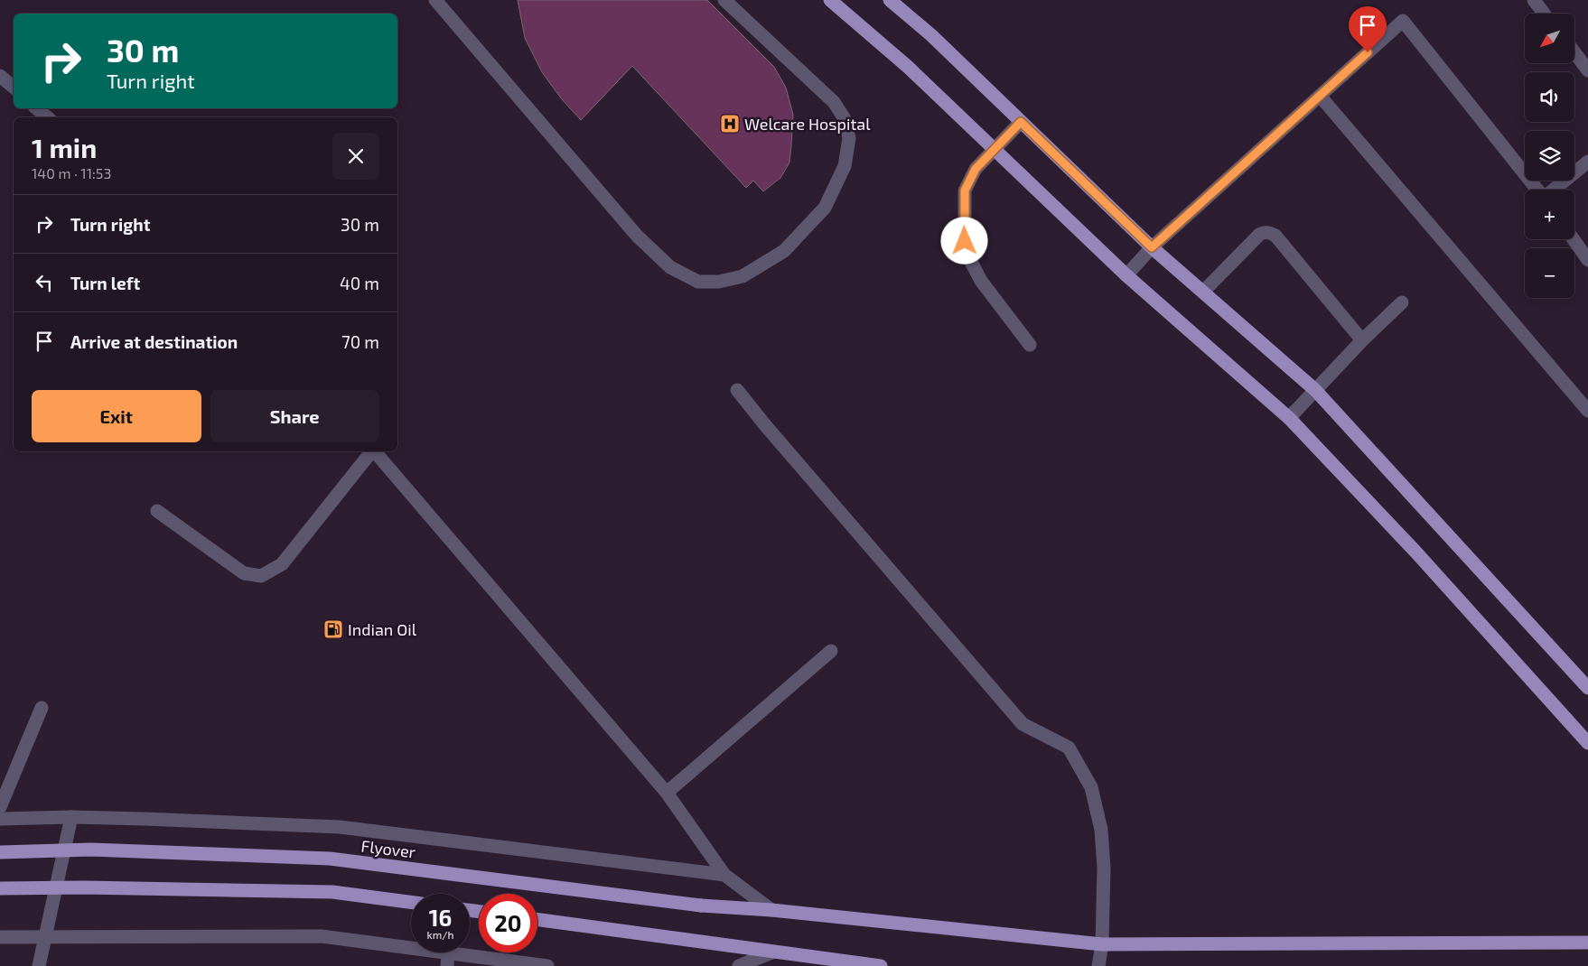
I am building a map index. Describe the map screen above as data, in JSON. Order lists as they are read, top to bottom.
{
  "streets": {
    "main road": ["Flyover"]
  },
  "places": {
    "hospital": ["Welcare Hospital"],
    "fuel station": ["Indian Oil"]
  },
  "north": "bottom left",
  "page": {
    "map_buttons": ["+", "−"],
    "turn": ["30 m", "Turn right"],
    "heading": ["1 min", "140 m · 11:53"],
    "list": [
      {
        "name": "Turn right",
        "value": "30 m"
      },
      {
        "name": "Turn left",
        "value": "40 m"
      },
      {
        "name": "Arrive at destination",
        "value": "70 m"
      }
    ],
    "buttons": ["Exit", "Share"],
    "speed": "16 km/h",
    "limit": "20"
  }
}
